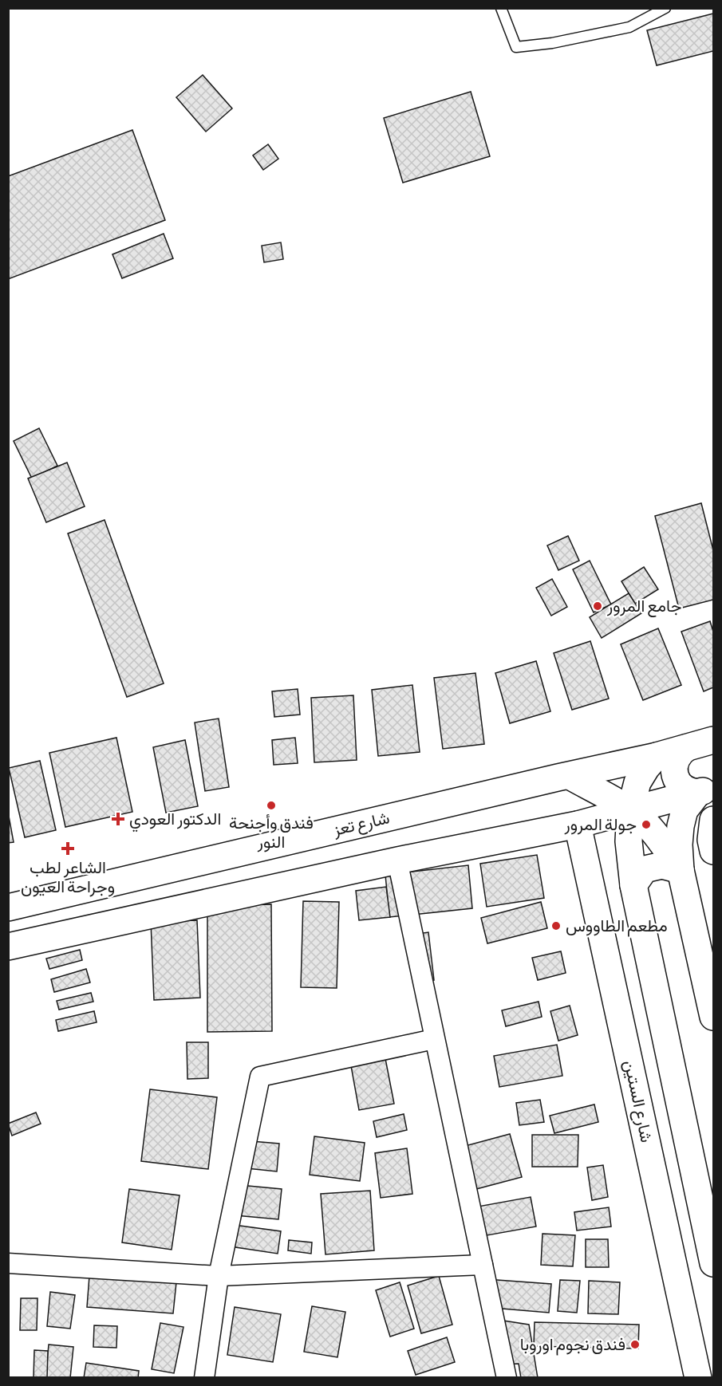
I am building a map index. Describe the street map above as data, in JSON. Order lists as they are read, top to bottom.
{
  "streets": {
    "main road": ["شارع تعز", "شارع الستين"]
  },
  "places": {
    "other": [
      "جامع المرور",
      "فندق وأجنحة النور",
      "جولة المرور",
      "مطعم الطاووس",
      "فندق نجوم اوروبا"
    ],
    "health": ["الدكتور العودي", "الشاعر لطب وجراحة العيون"]
  }
}
